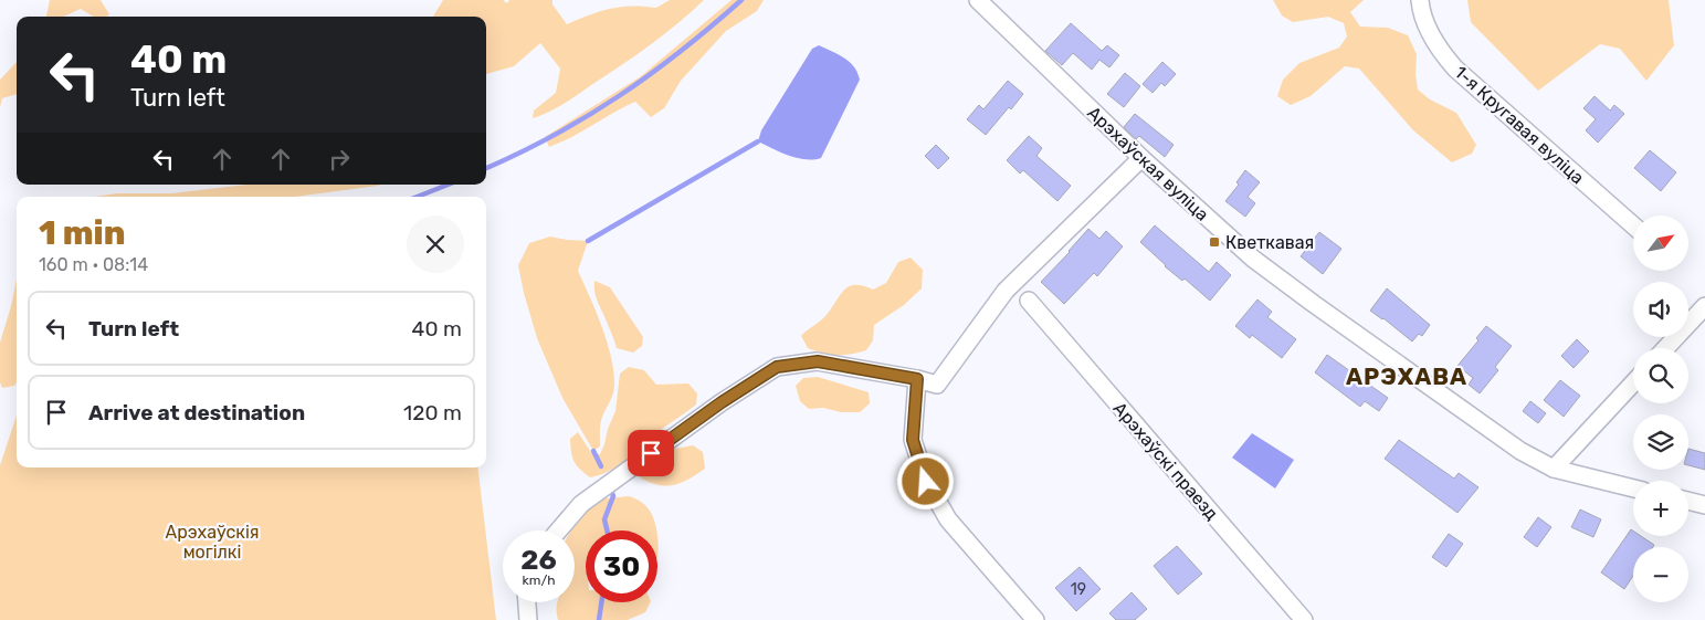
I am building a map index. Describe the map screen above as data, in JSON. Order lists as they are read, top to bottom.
{
  "streets": {
    "street": ["1-я Кругавая вуліца", "Арэхаўская вуліца", "Арэхаўскі праезд"]
  },
  "districts": ["АРЭХАВА"],
  "parks": ["Арэхаўскія могілкі"],
  "places": {
    "transit": ["Кветкавая"]
  },
  "house_numbers": ["19"],
  "north": "top right",
  "page": {
    "turn": ["40 m", "Turn left"],
    "heading": ["1 min", "160 m · 08:14"],
    "map_buttons": ["+", "−"],
    "list": [
      {
        "name": "Turn left",
        "value": "40 m"
      },
      {
        "name": "Arrive at destination",
        "value": "120 m"
      }
    ],
    "speed": "26 km/h",
    "limit": "30"
  }
}
